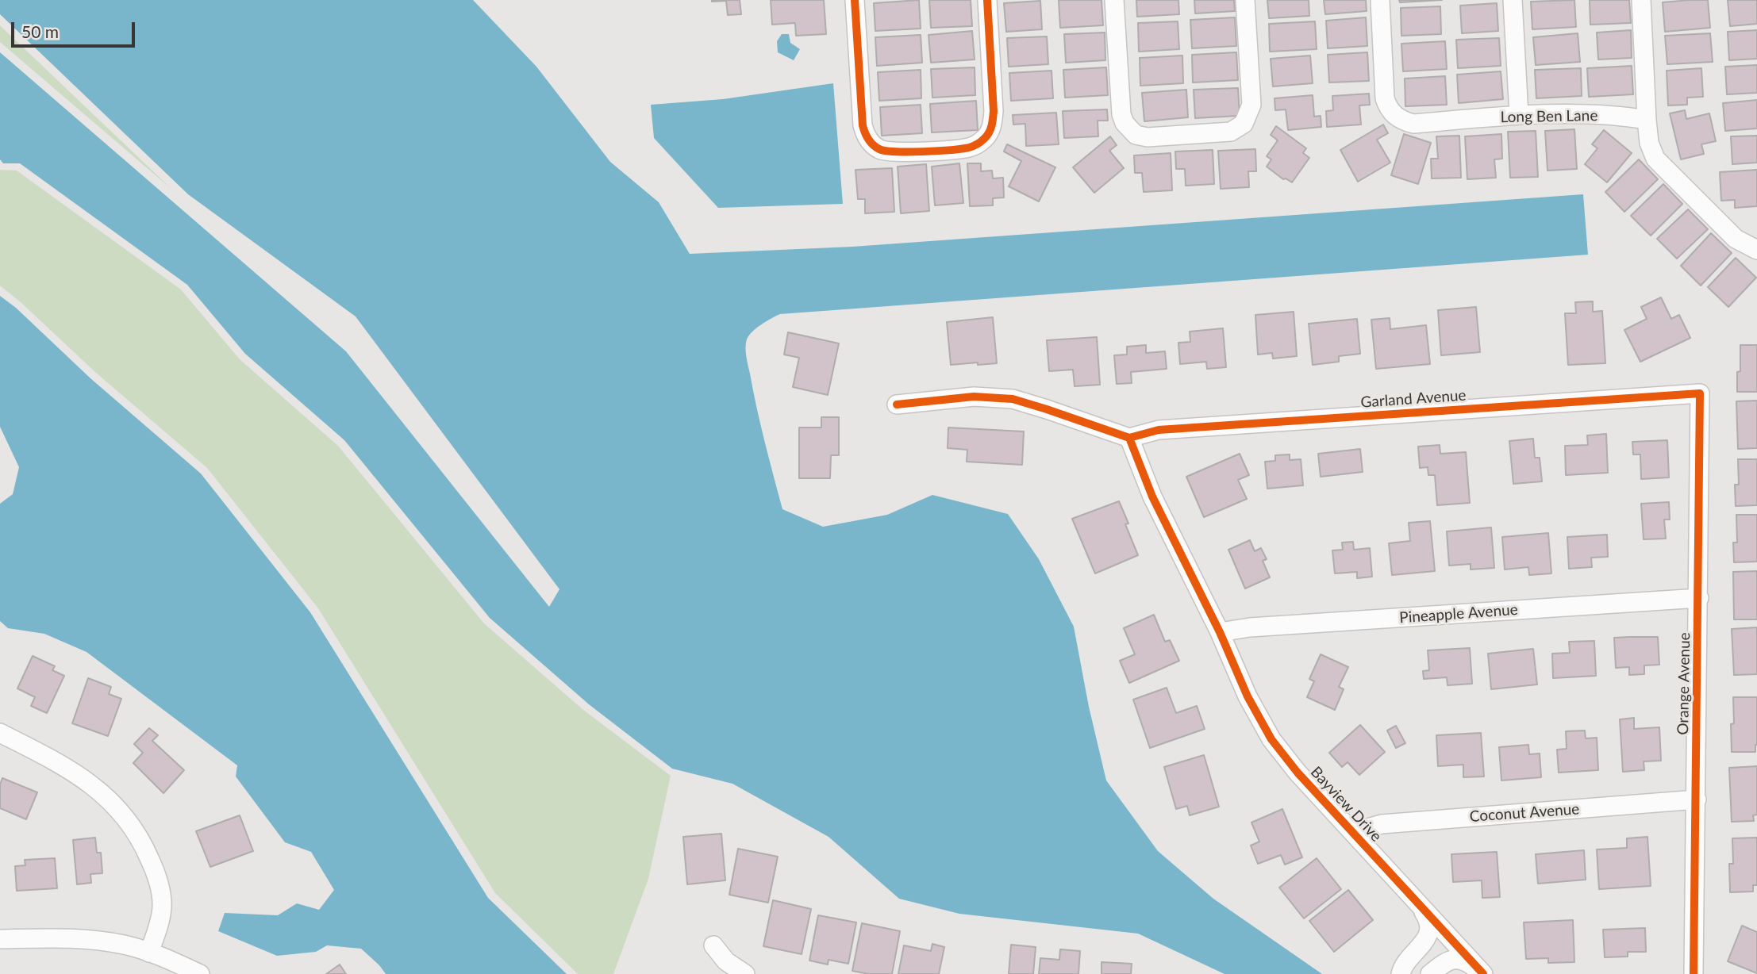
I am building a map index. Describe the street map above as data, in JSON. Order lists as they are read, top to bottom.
{
  "streets": {
    "street": [
      "Long Ben Lane",
      "Garland Avenue",
      "Pineapple Avenue",
      "Orange Avenue",
      "Bayview Drive",
      "Coconut Avenue"
    ]
  },
  "crossings": [
    ["Garland Avenue", "Orange Avenue"],
    ["Pineapple Avenue", "Orange Avenue"],
    ["Pineapple Avenue", "Bayview Drive"],
    ["Orange Avenue", "Coconut Avenue"],
    ["Bayview Drive", "Coconut Avenue"]
  ],
  "scale_bar": "50 m"
}
